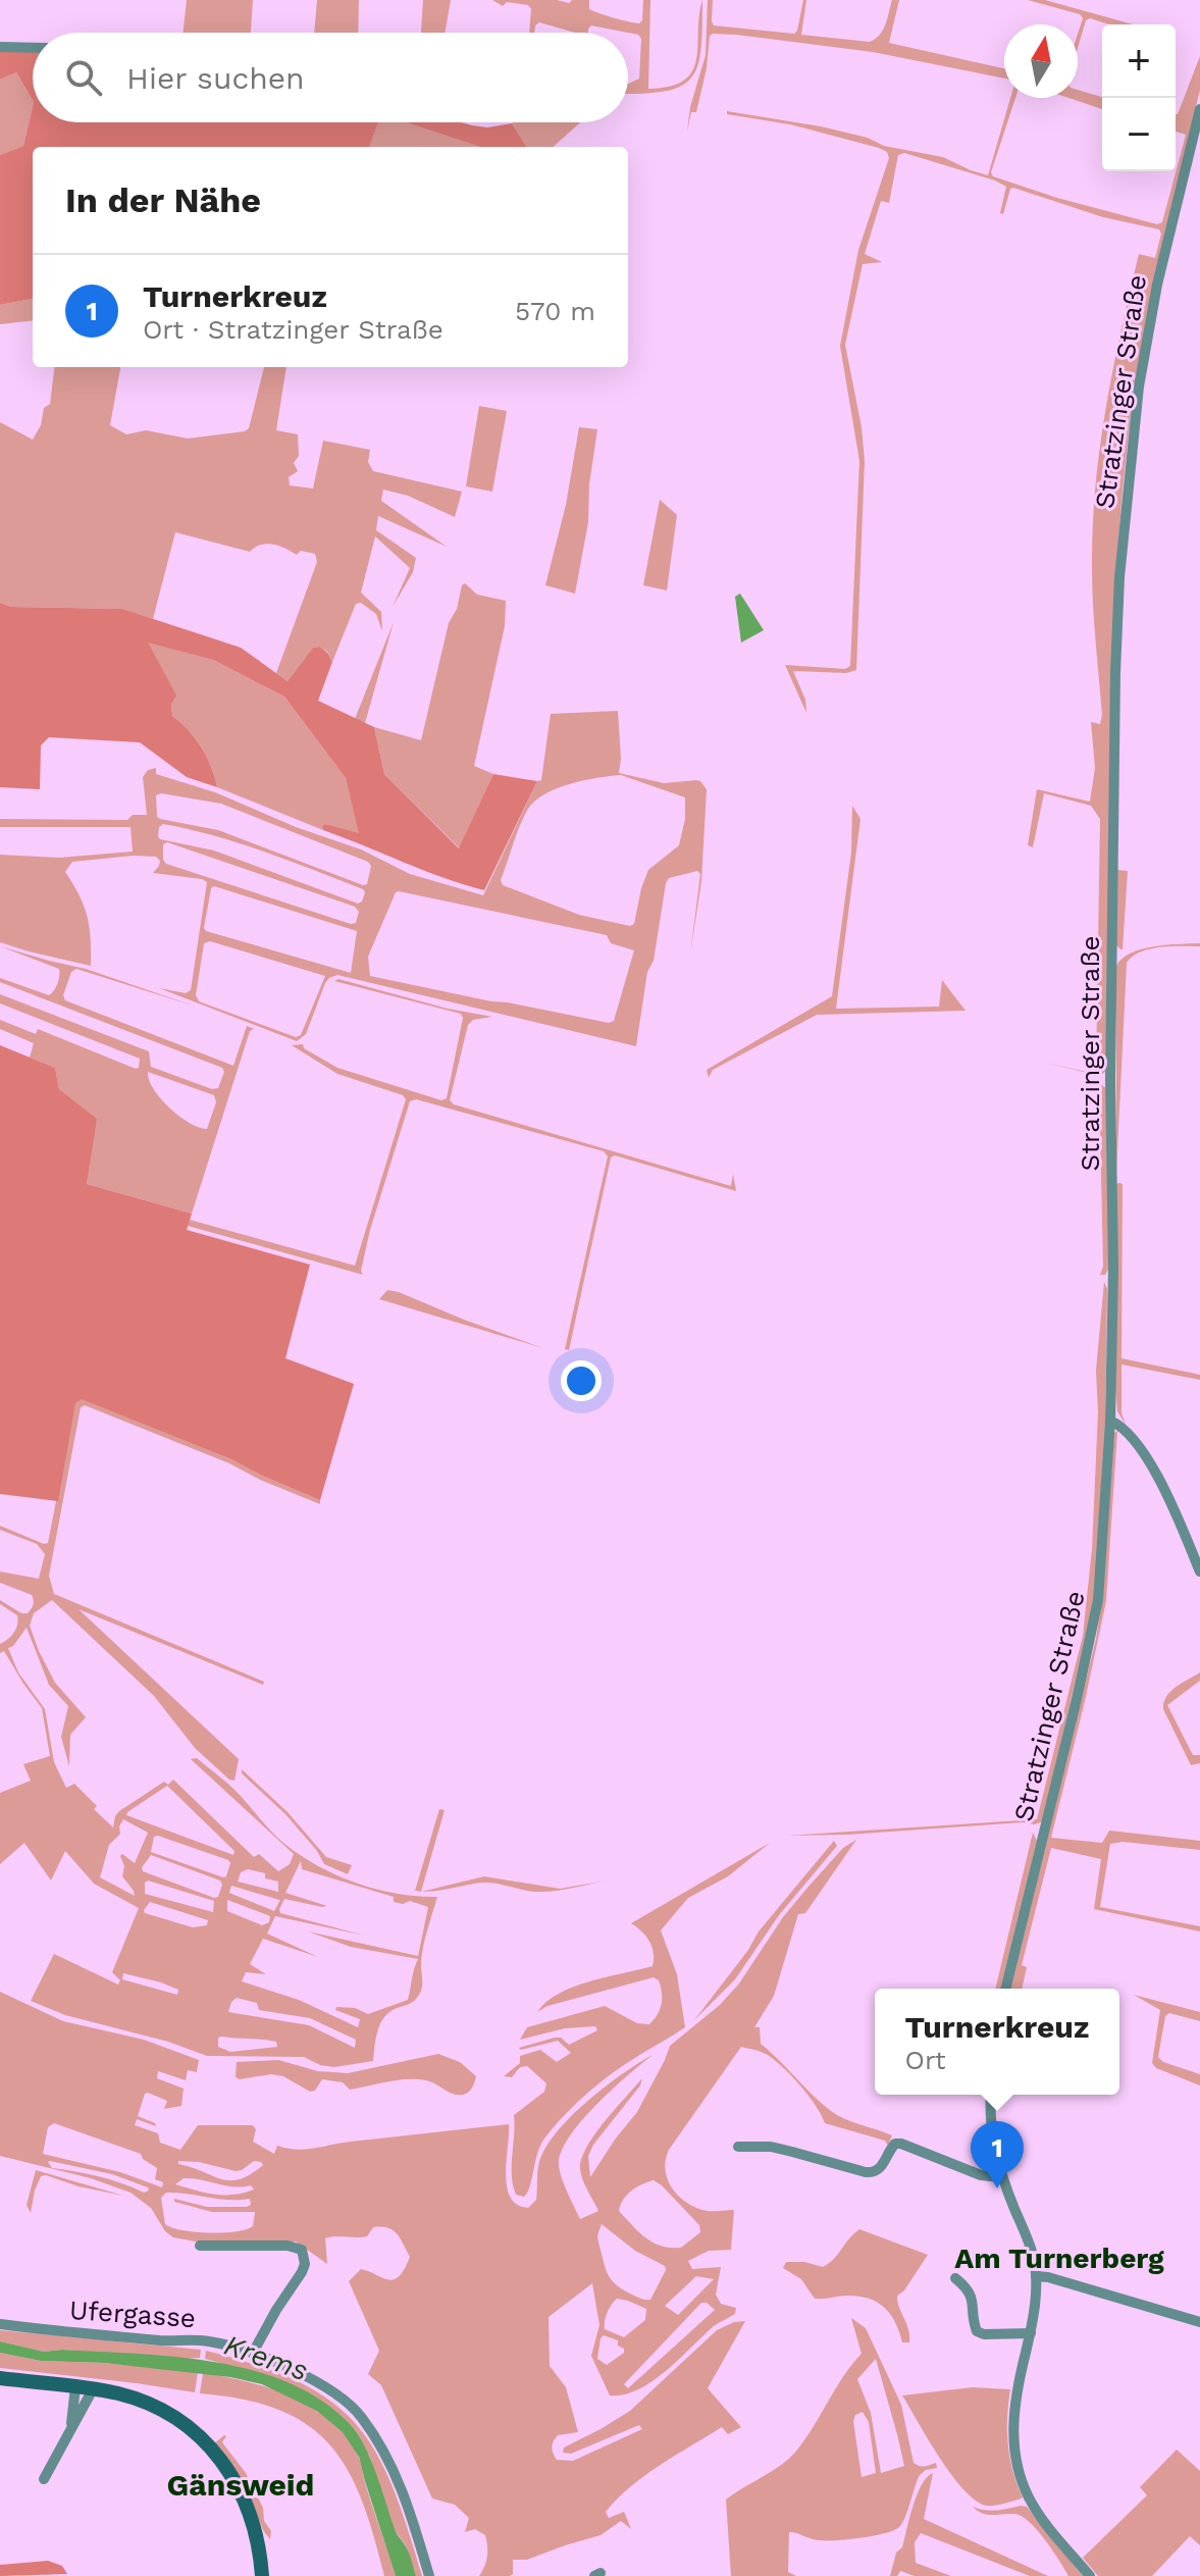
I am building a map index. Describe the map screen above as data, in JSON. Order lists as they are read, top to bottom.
{
  "streets": {
    "street": ["Stratzinger Straße", "Ufergasse"]
  },
  "districts": ["Am Turnerberg", "Gänsweid"],
  "water": ["Krems"],
  "north": "top",
  "page": {
    "map_buttons": ["+", "−"],
    "search": "Hier suchen",
    "heading": "In der Nähe",
    "list": [
      {
        "mark": "1",
        "name": "Turnerkreuz",
        "note": "Ort · Stratzinger Straße",
        "value": "570 m"
      }
    ],
    "popup": ["Turnerkreuz", "Ort"],
    "pins": "1"
  }
}
